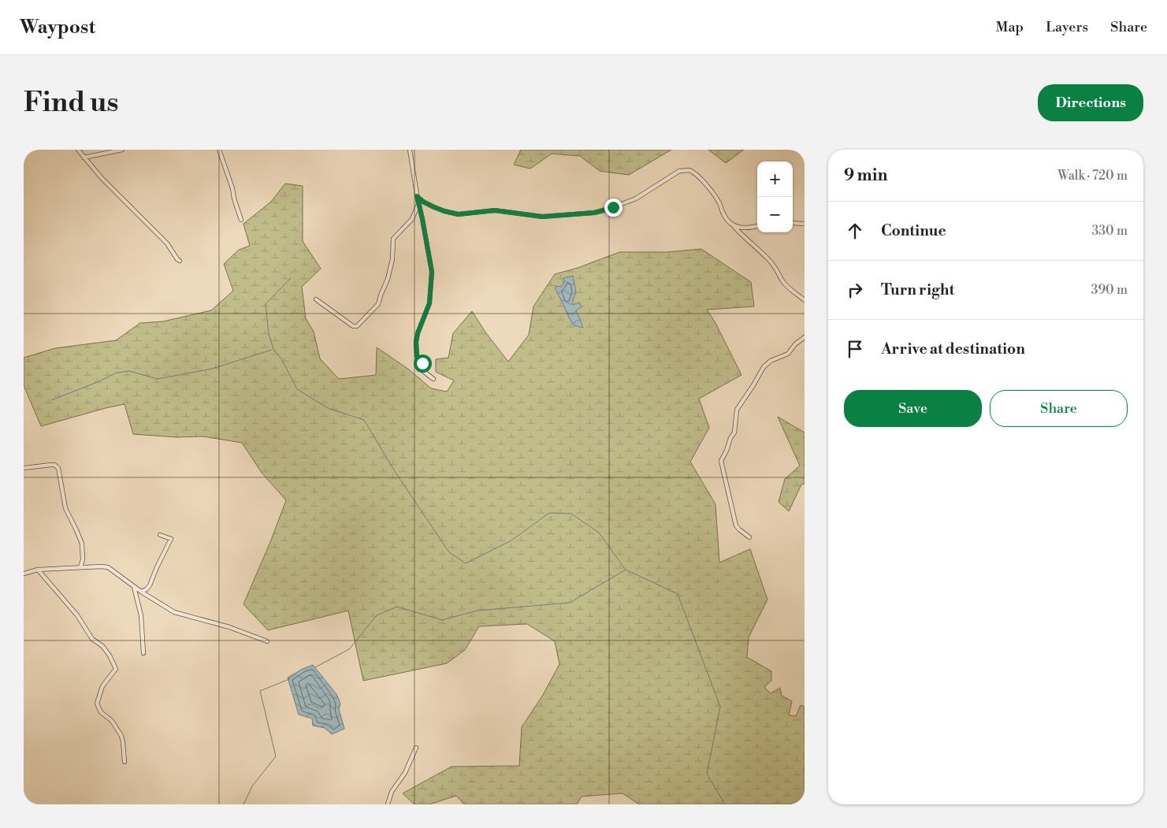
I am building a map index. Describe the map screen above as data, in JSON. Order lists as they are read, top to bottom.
{
  "page": {
    "header": "Waypost",
    "nav": ["Map", "Layers", "Share"],
    "buttons": [
      "Directions",
      ["Save", "Share"]
    ],
    "title": "Find us",
    "heading": ["9 min", "Walk · 720 m"],
    "map_buttons": ["+", "−"],
    "list": [
      ["Continue", "330 m"],
      ["Turn right", "390 m"],
      "Arrive at destination"
    ]
  }
}
